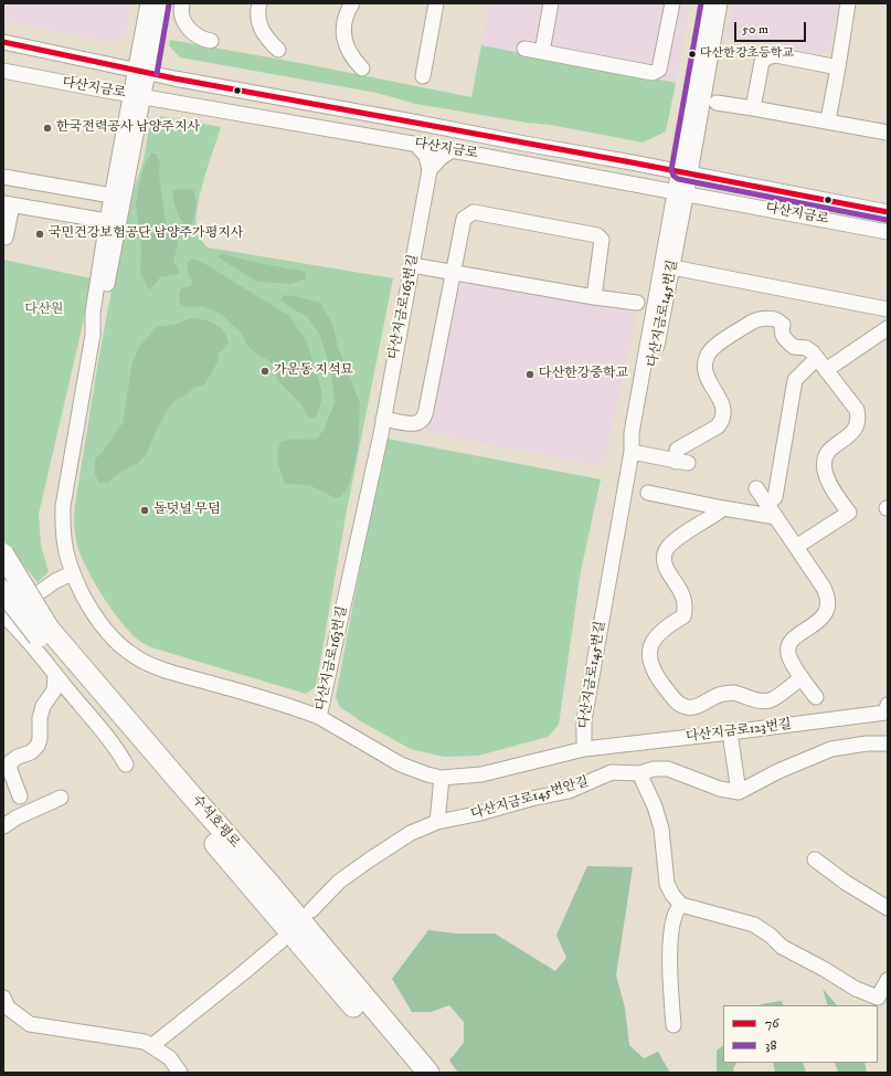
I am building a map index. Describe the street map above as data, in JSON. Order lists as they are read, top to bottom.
{
  "streets": {
    "highway": ["수석호평로"],
    "street": [
      "다산지금로",
      "다산지금로163번길",
      "다산지금로145번길",
      "다산지금로123번길",
      "다산지금로145번안길"
    ]
  },
  "crossings": [
    ["다산지금로", "다산지금로163번길"],
    ["다산지금로", "다산지금로145번길"],
    ["다산지금로145번길", "다산지금로123번길"]
  ],
  "parks": ["다산원"],
  "places": [
    "다산한강초등학교",
    "한국전력공사 남양주지사",
    "국민건강보험공단 남양주가평지사",
    "가운동 지석묘",
    "다산한강중학교",
    "돌덧널 무덤"
  ],
  "lines": ["transit line 38", "transit line 76"],
  "legend": ["76", "38"],
  "scale_bar": "50 m"
}
